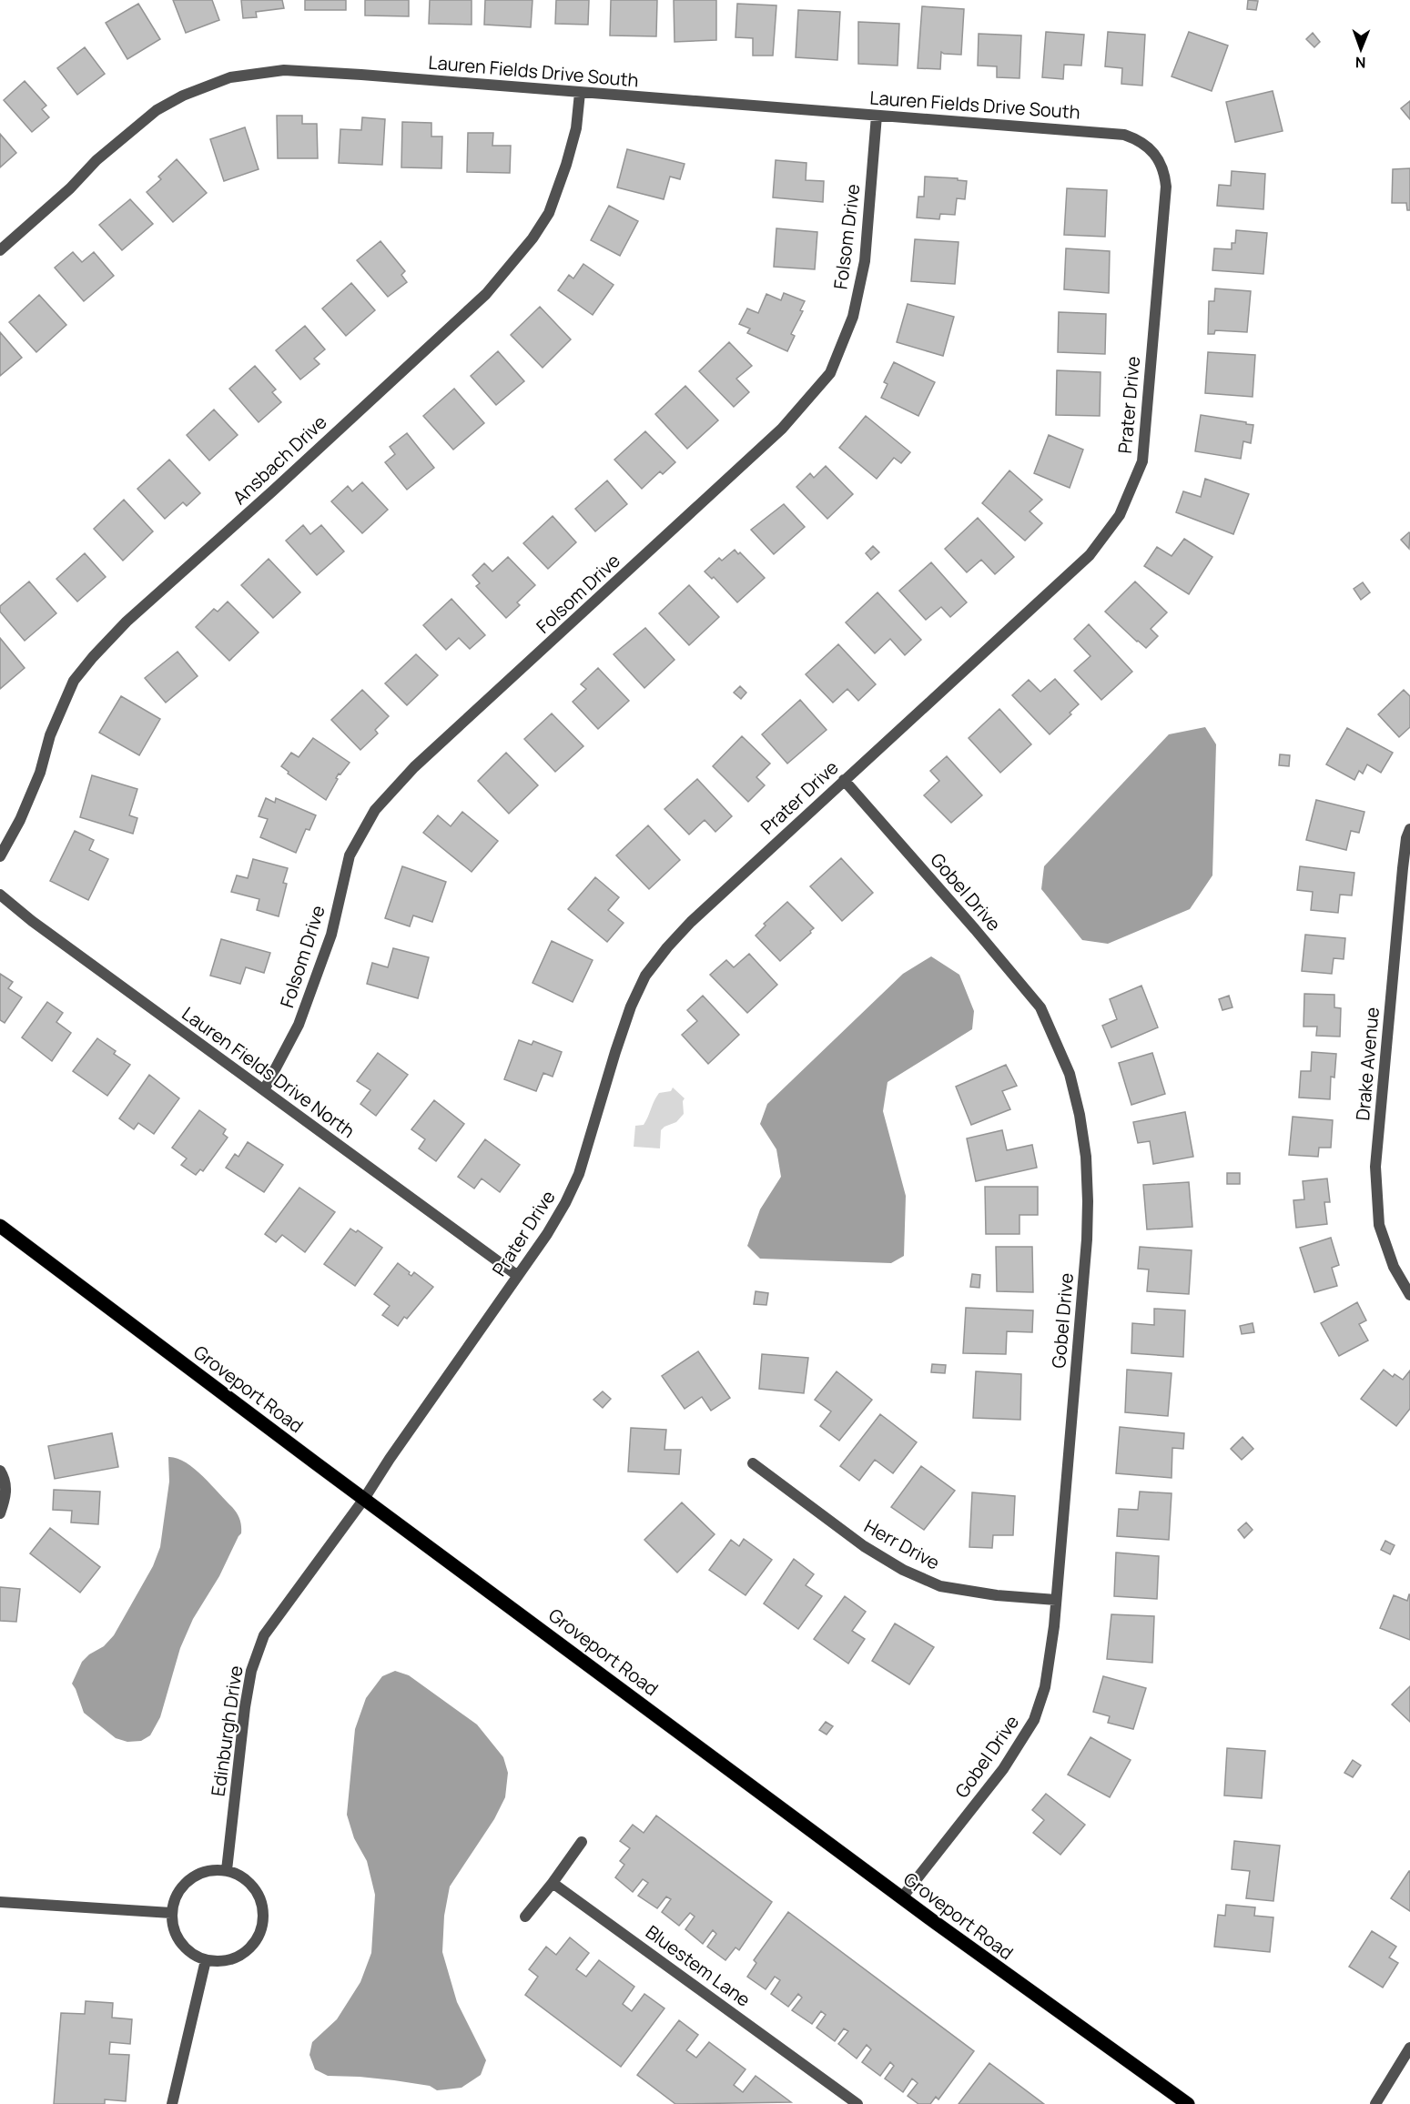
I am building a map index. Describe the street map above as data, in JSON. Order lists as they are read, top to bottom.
{
  "streets": {
    "main road": ["Groveport Road"],
    "street": [
      "Lauren Fields Drive South",
      "Folsom Drive",
      "Prater Drive",
      "Ansbach Drive",
      "Gobel Drive",
      "Drake Avenue",
      "Lauren Fields Drive North",
      "Herr Drive",
      "Edinburgh Drive",
      "Bluestem Lane"
    ]
  },
  "crossings": [
    ["Lauren Fields Drive South", "Folsom Drive"],
    ["Lauren Fields Drive South", "Prater Drive"],
    ["Lauren Fields Drive South", "Ansbach Drive"],
    ["Folsom Drive", "Lauren Fields Drive North"],
    ["Prater Drive", "Gobel Drive"],
    ["Prater Drive", "Lauren Fields Drive North"],
    ["Prater Drive", "Groveport Road"],
    ["Prater Drive", "Edinburgh Drive"],
    ["Gobel Drive", "Groveport Road"],
    ["Gobel Drive", "Herr Drive"],
    ["Groveport Road", "Edinburgh Drive"]
  ],
  "north": "bottom"
}
